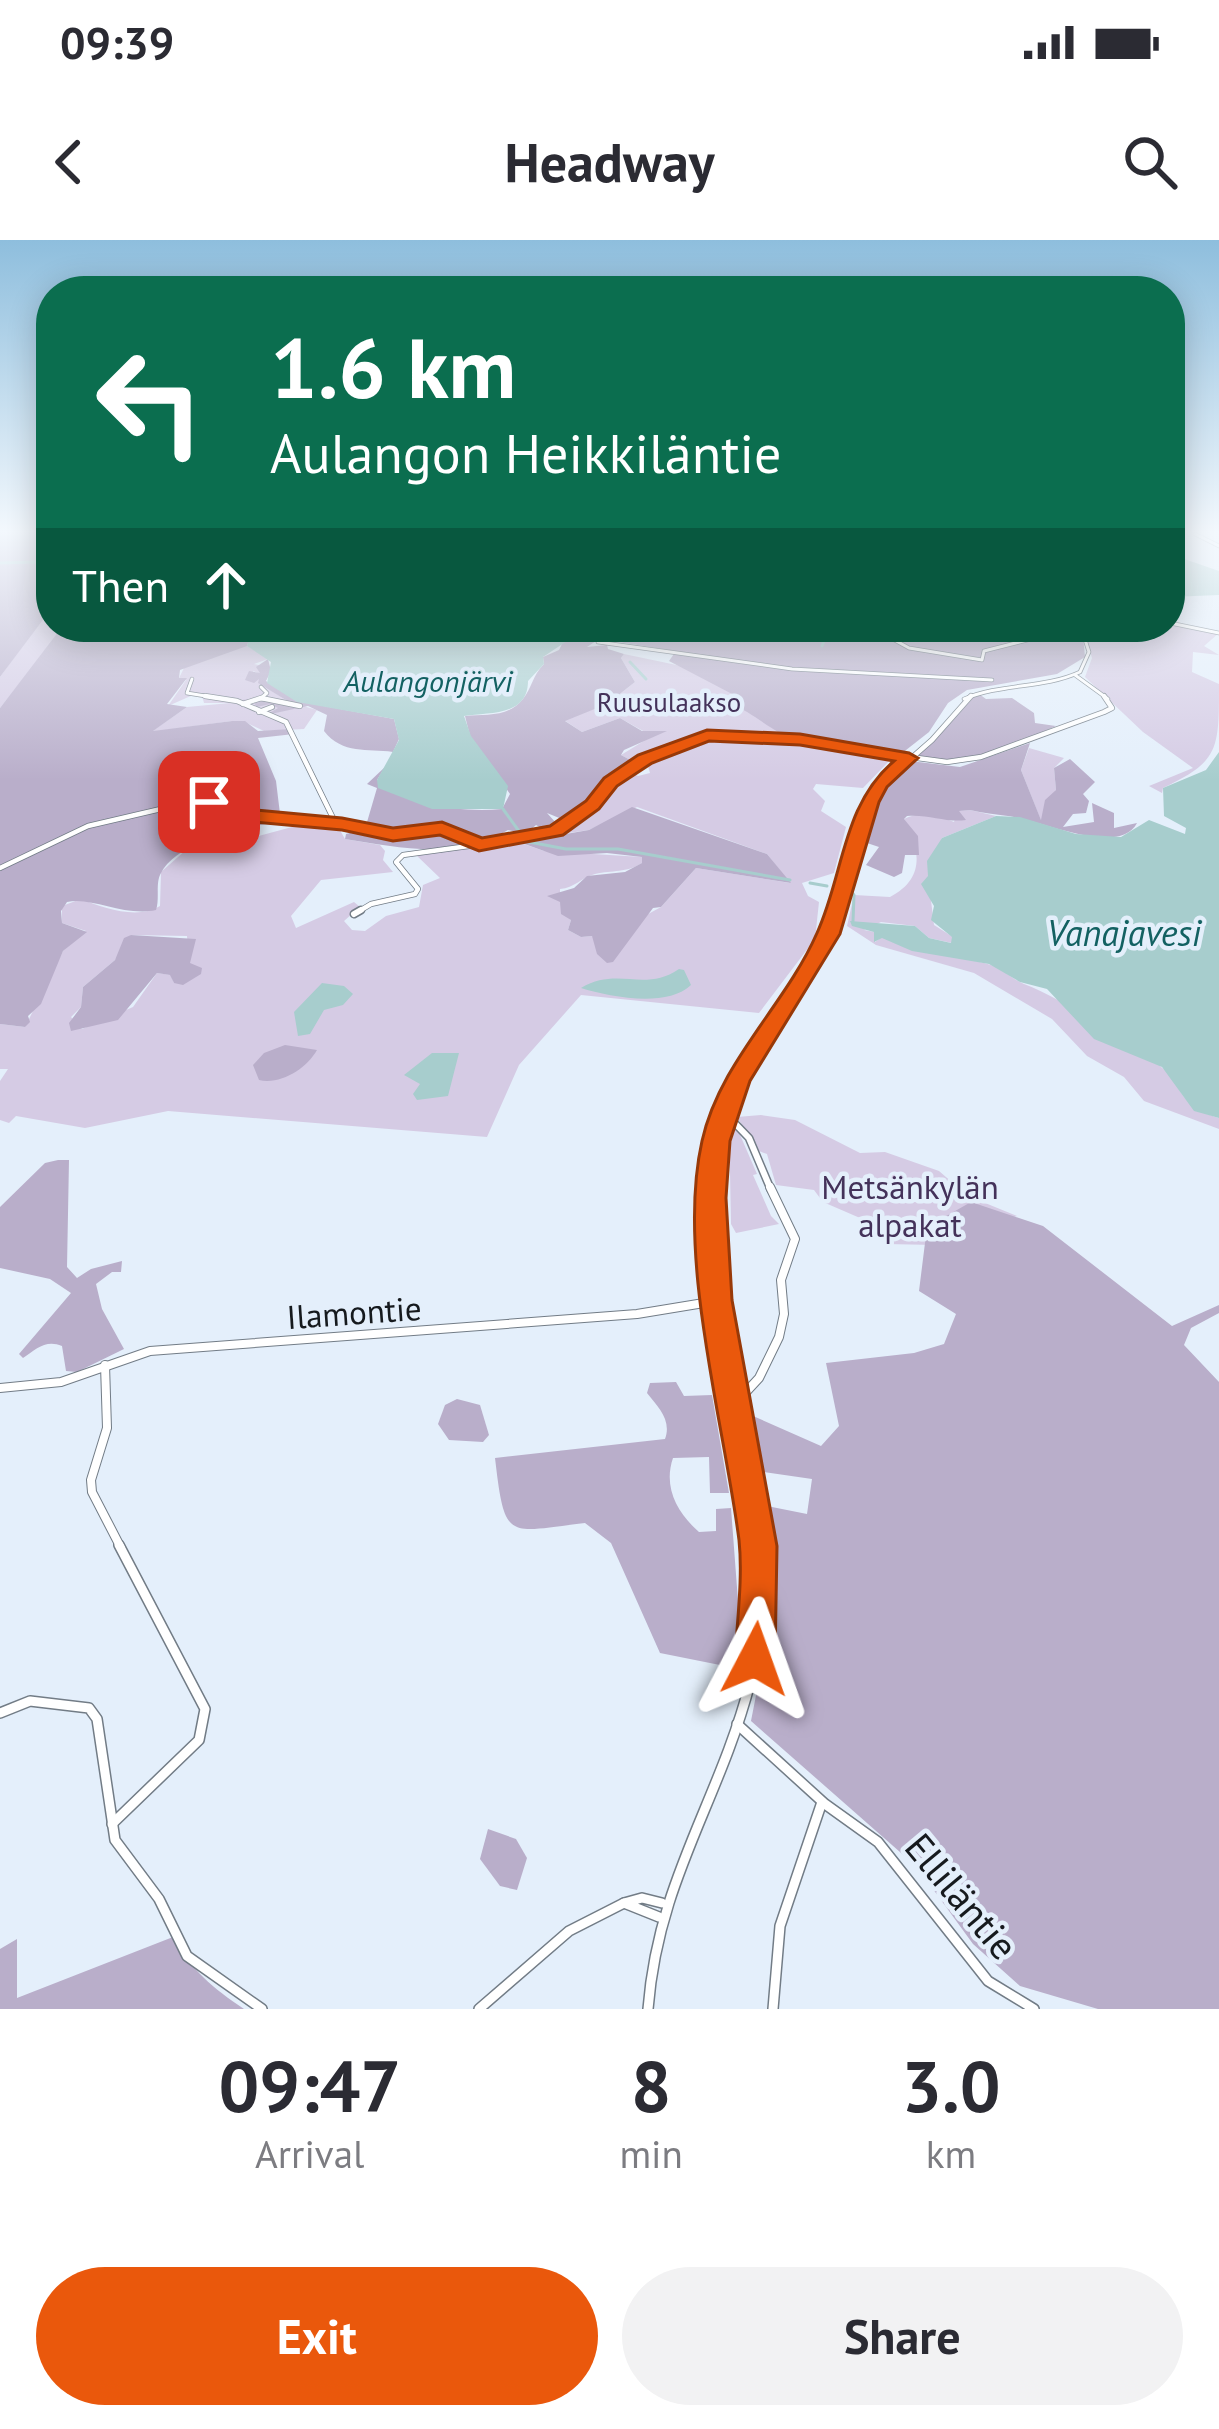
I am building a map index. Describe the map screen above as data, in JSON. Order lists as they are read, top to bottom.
{
  "streets": {
    "street": ["Ilamontie", "Elliläntie"]
  },
  "water": ["Aulangonjärvi", "Vanajavesi"],
  "parks": ["Ruusulaakso", "Metsänkylän alpakat"],
  "page": {
    "status": "09:39",
    "header": "Headway",
    "turn": ["1.6 km", "Aulangon Heikkiläntie"],
    "then": "Then",
    "eta": [
      "09:47",
      "Arrival",
      "8",
      "min",
      "3.0",
      "km"
    ],
    "buttons": ["Exit", "Share"]
  }
}
